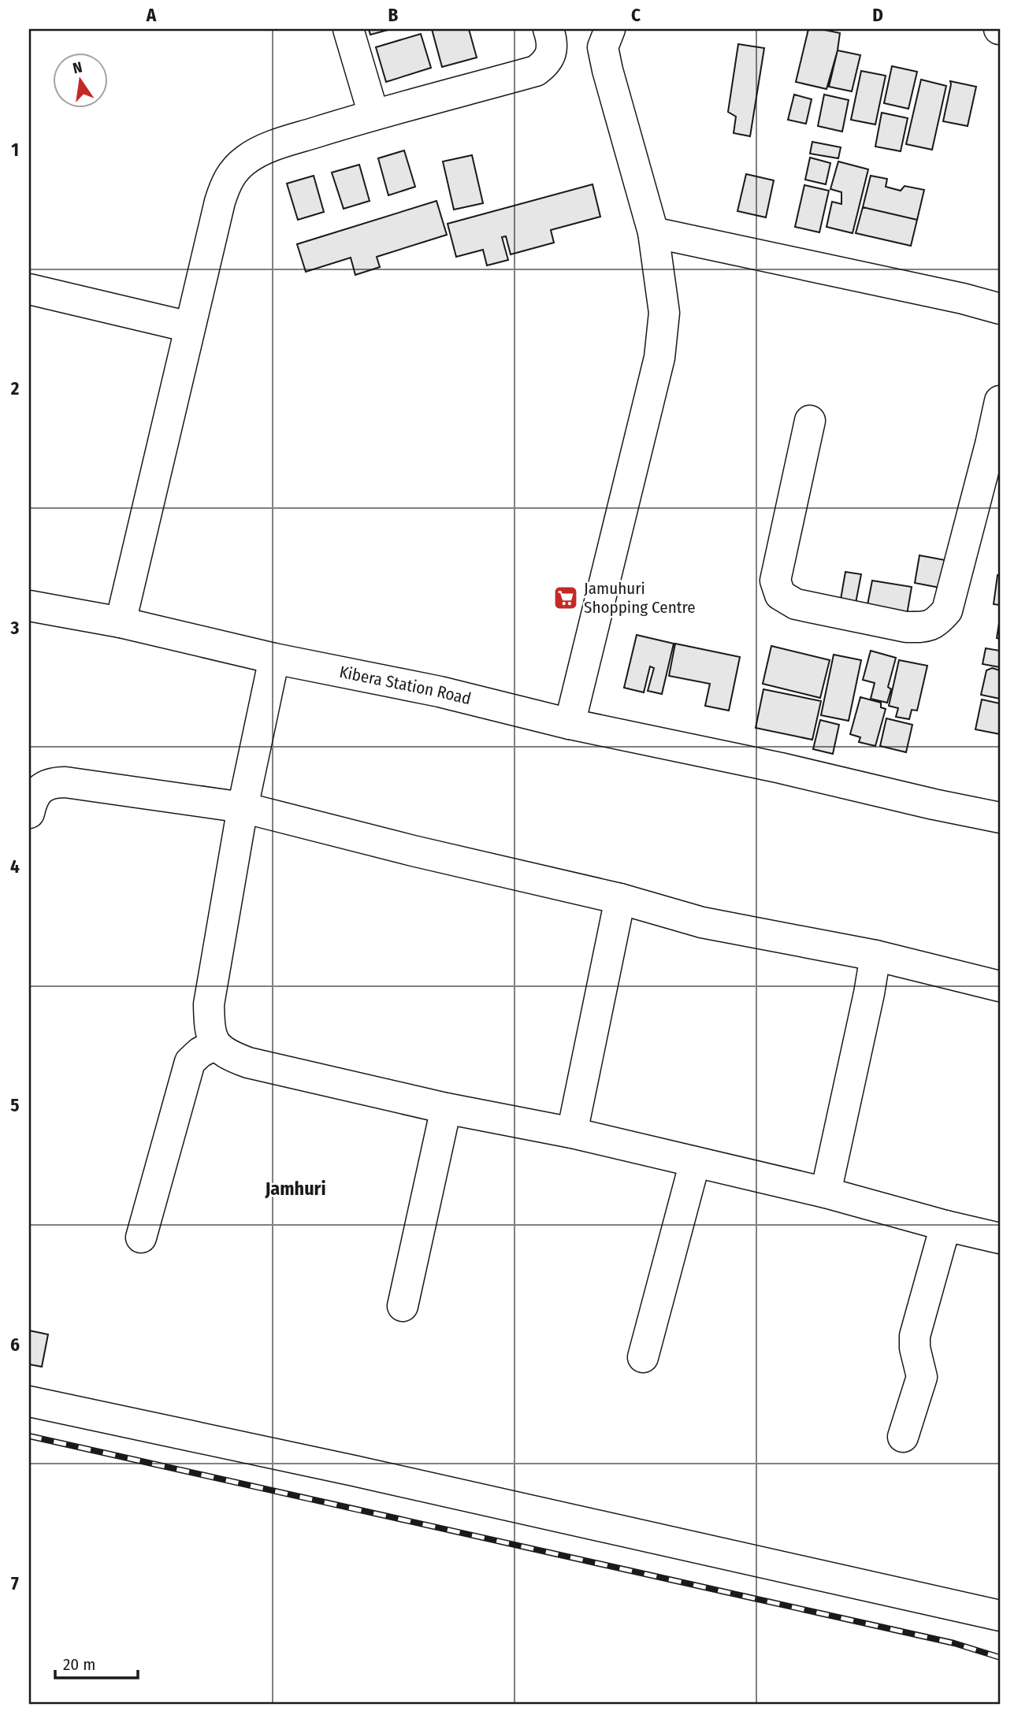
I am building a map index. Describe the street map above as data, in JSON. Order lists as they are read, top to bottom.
{
  "streets": {
    "street": ["Kibera Station Road"]
  },
  "districts": ["Jamhuri"],
  "places": {
    "supermarket": ["Jamuhuri Shopping Centre"]
  },
  "scale_bar": "20 m",
  "north": "top",
  "grid": {
    "columns": [
      "A",
      "B",
      "C",
      "D"
    ],
    "rows": [
      "1",
      "2",
      "3",
      "4",
      "5",
      "6",
      "7"
    ]
  }
}
